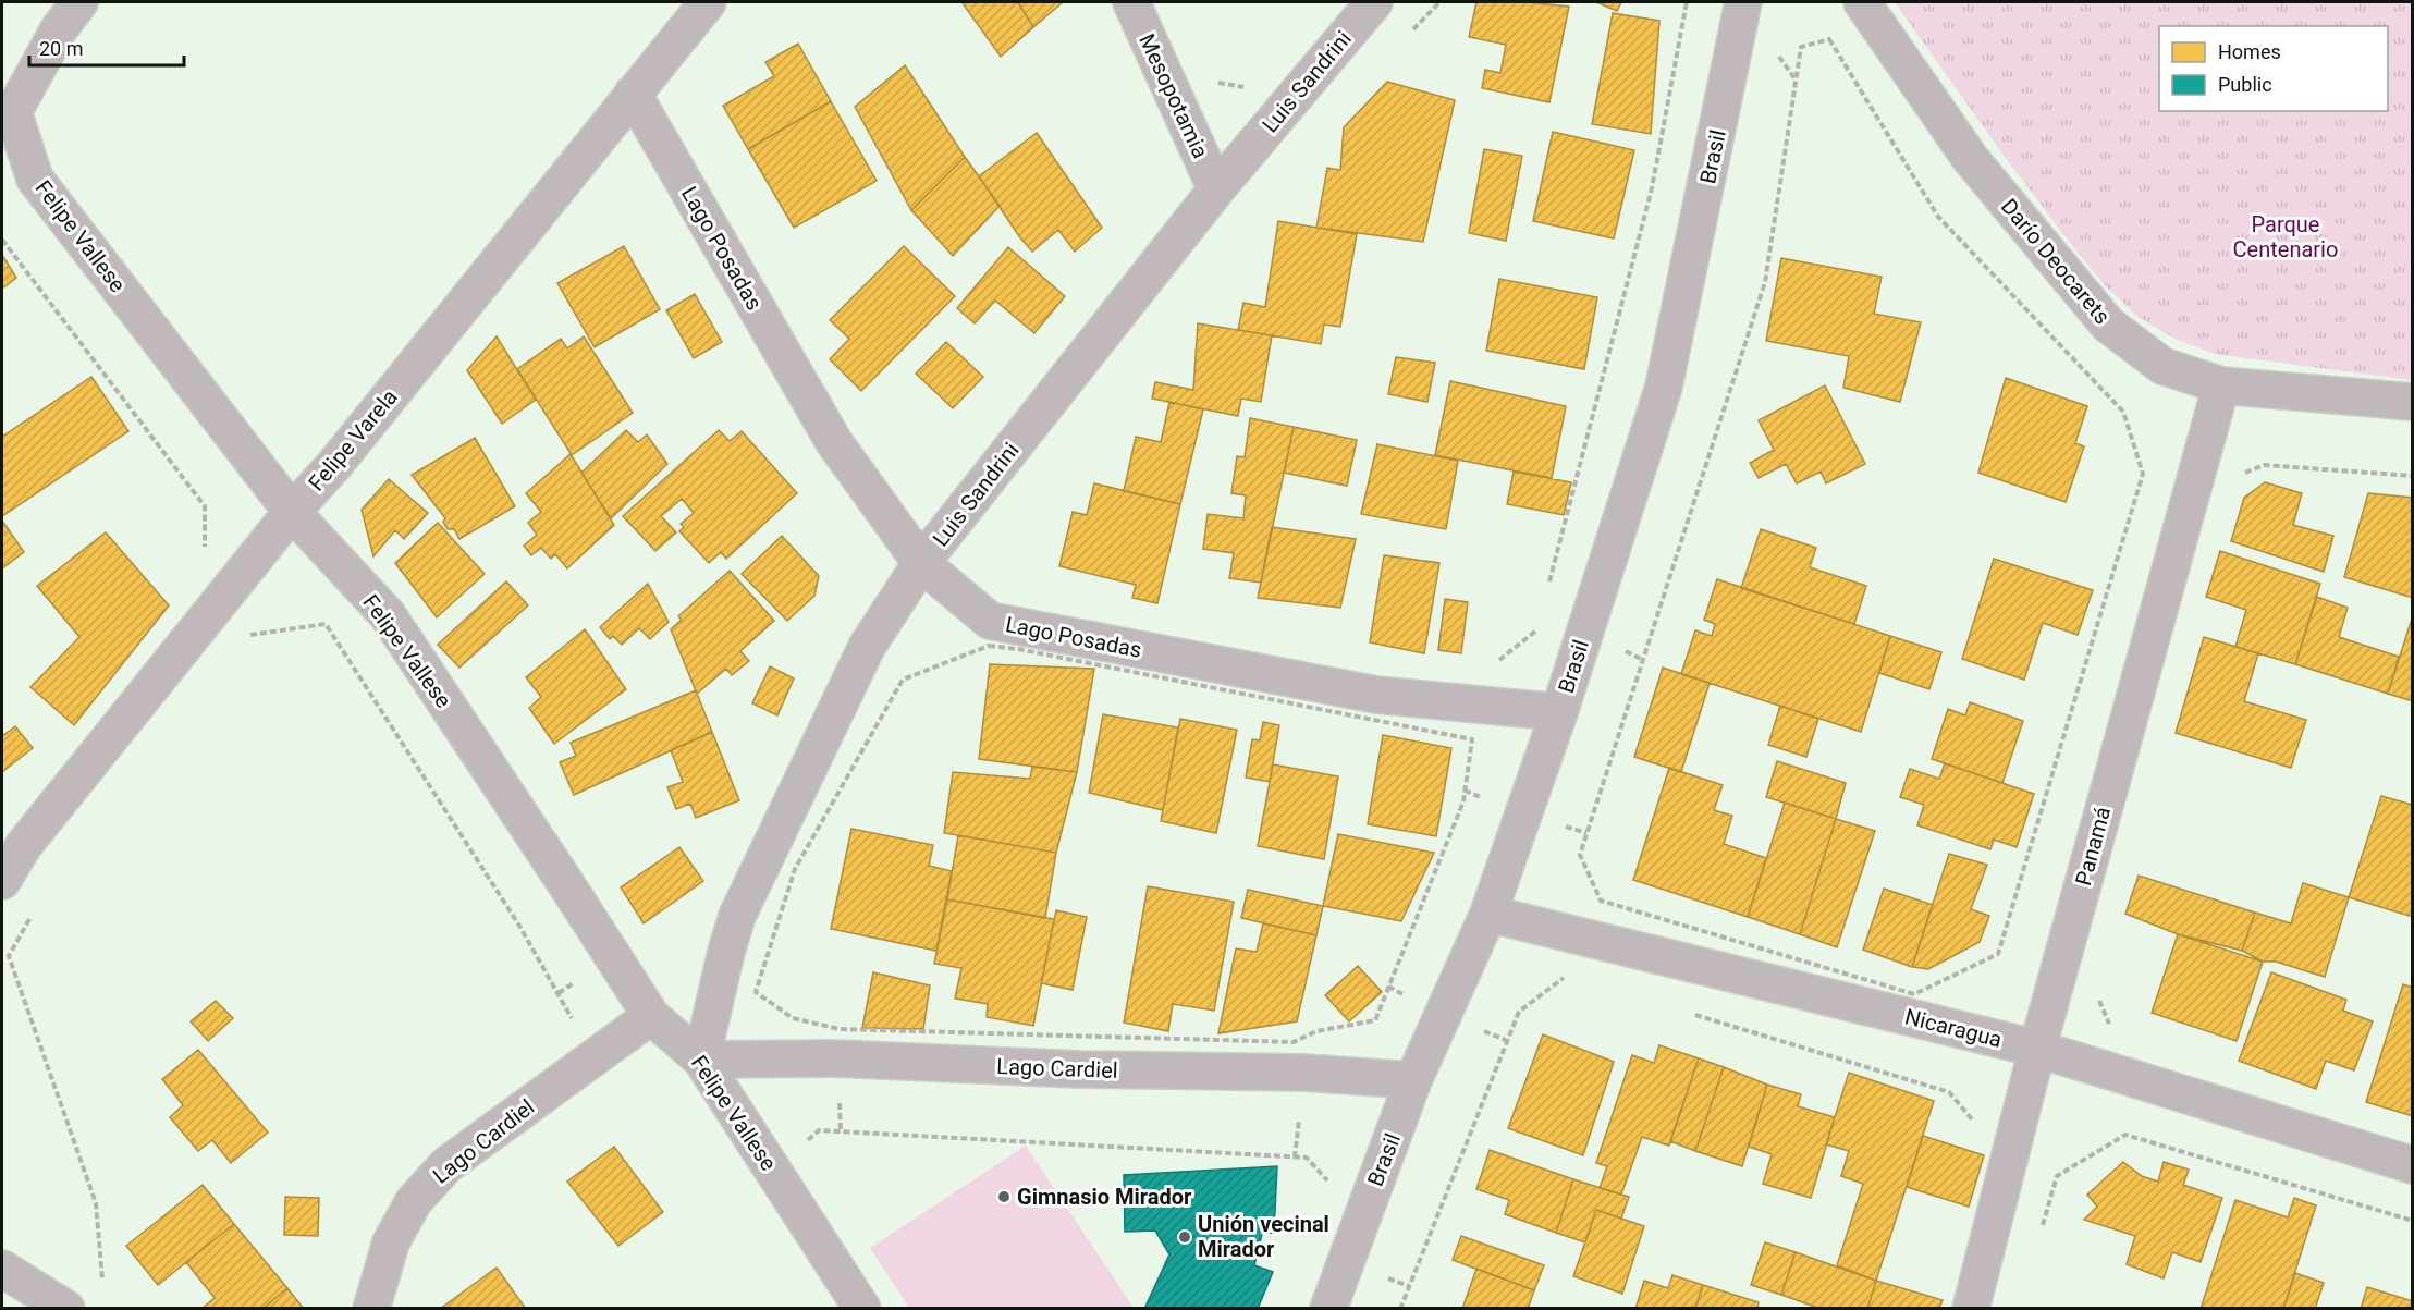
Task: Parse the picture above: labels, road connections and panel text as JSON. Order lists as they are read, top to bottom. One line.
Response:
{"streets":{"street":["Luis Sandrini","Mesopotamia","Brasil","Felipe Vallese","Lago Posadas","Darío Deocarets","Felipe Varela","Panamá","Nicaragua","Lago Cardiel"]},"crossings":[["Luis Sandrini","Mesopotamia"],["Luis Sandrini","Felipe Vallese"],["Luis Sandrini","Lago Posadas"],["Luis Sandrini","Lago Cardiel"],["Brasil","Lago Posadas"],["Brasil","Nicaragua"],["Brasil","Lago Cardiel"],["Felipe Vallese","Felipe Varela"],["Felipe Vallese","Lago Cardiel"],["Lago Posadas","Felipe Varela"],["Darío Deocarets","Panamá"],["Panamá","Nicaragua"]],"parks":["Parque Centenario"],"places":["Gimnasio Mirador","Unión vecinal Mirador"],"legend":["Homes","Public"],"scale_bar":"20 m"}
